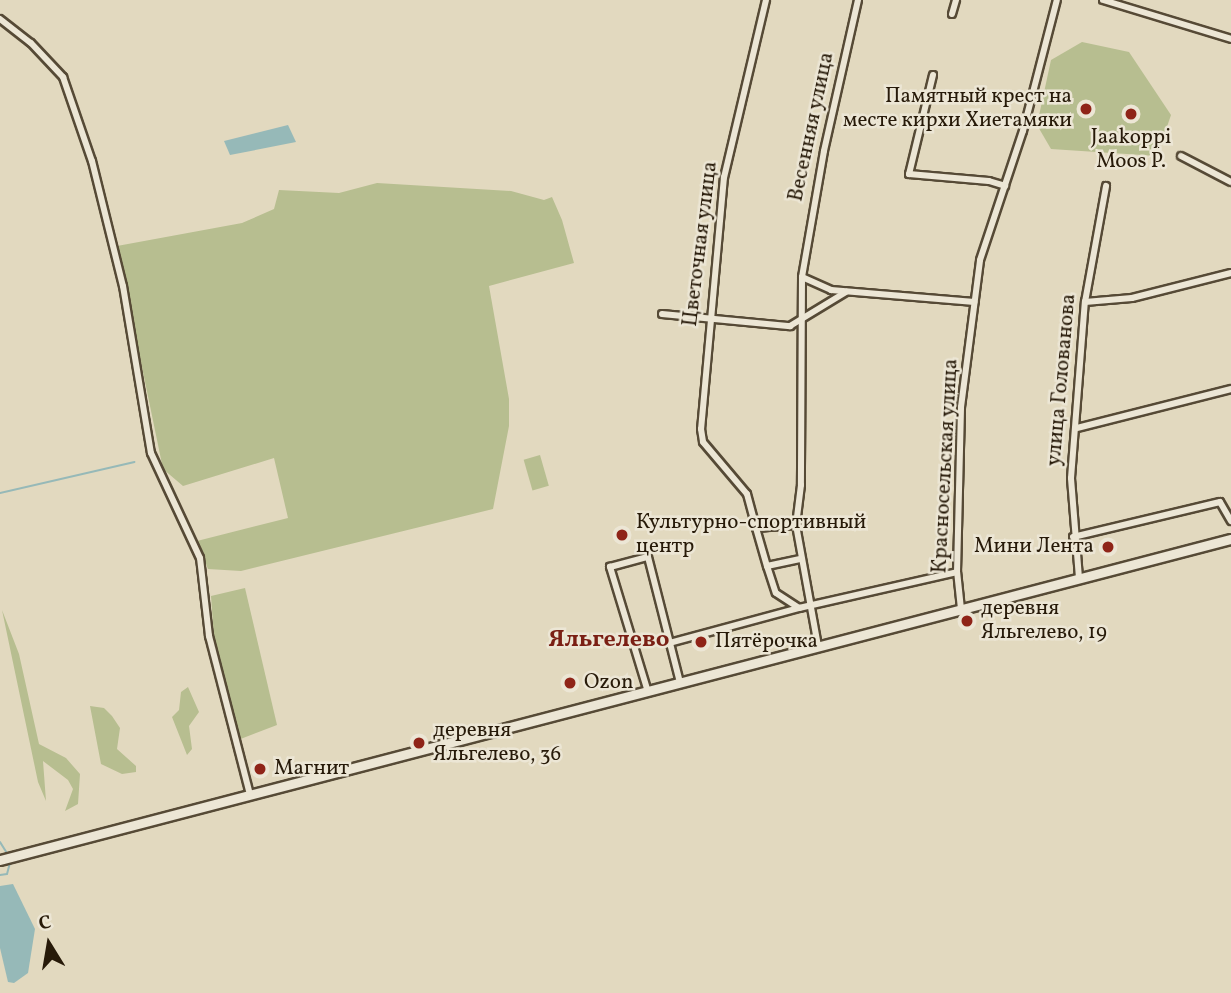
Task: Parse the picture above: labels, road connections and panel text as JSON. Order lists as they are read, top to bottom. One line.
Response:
{"streets":{"street":["Весенняя улица","Цветочная улица","улица Голованова","Красносельская улица"]},"districts":["Яльгелево"],"places":["Памятный крест на месте кирхи Хиетамяки","Jaakoppi Moos P.","Культурно-спортивный центр","Мини Лента","деревня Яльгелево, 19","Пятёрочка","Ozon","деревня Яльгелево, 36","Магнит"],"north":"top"}
